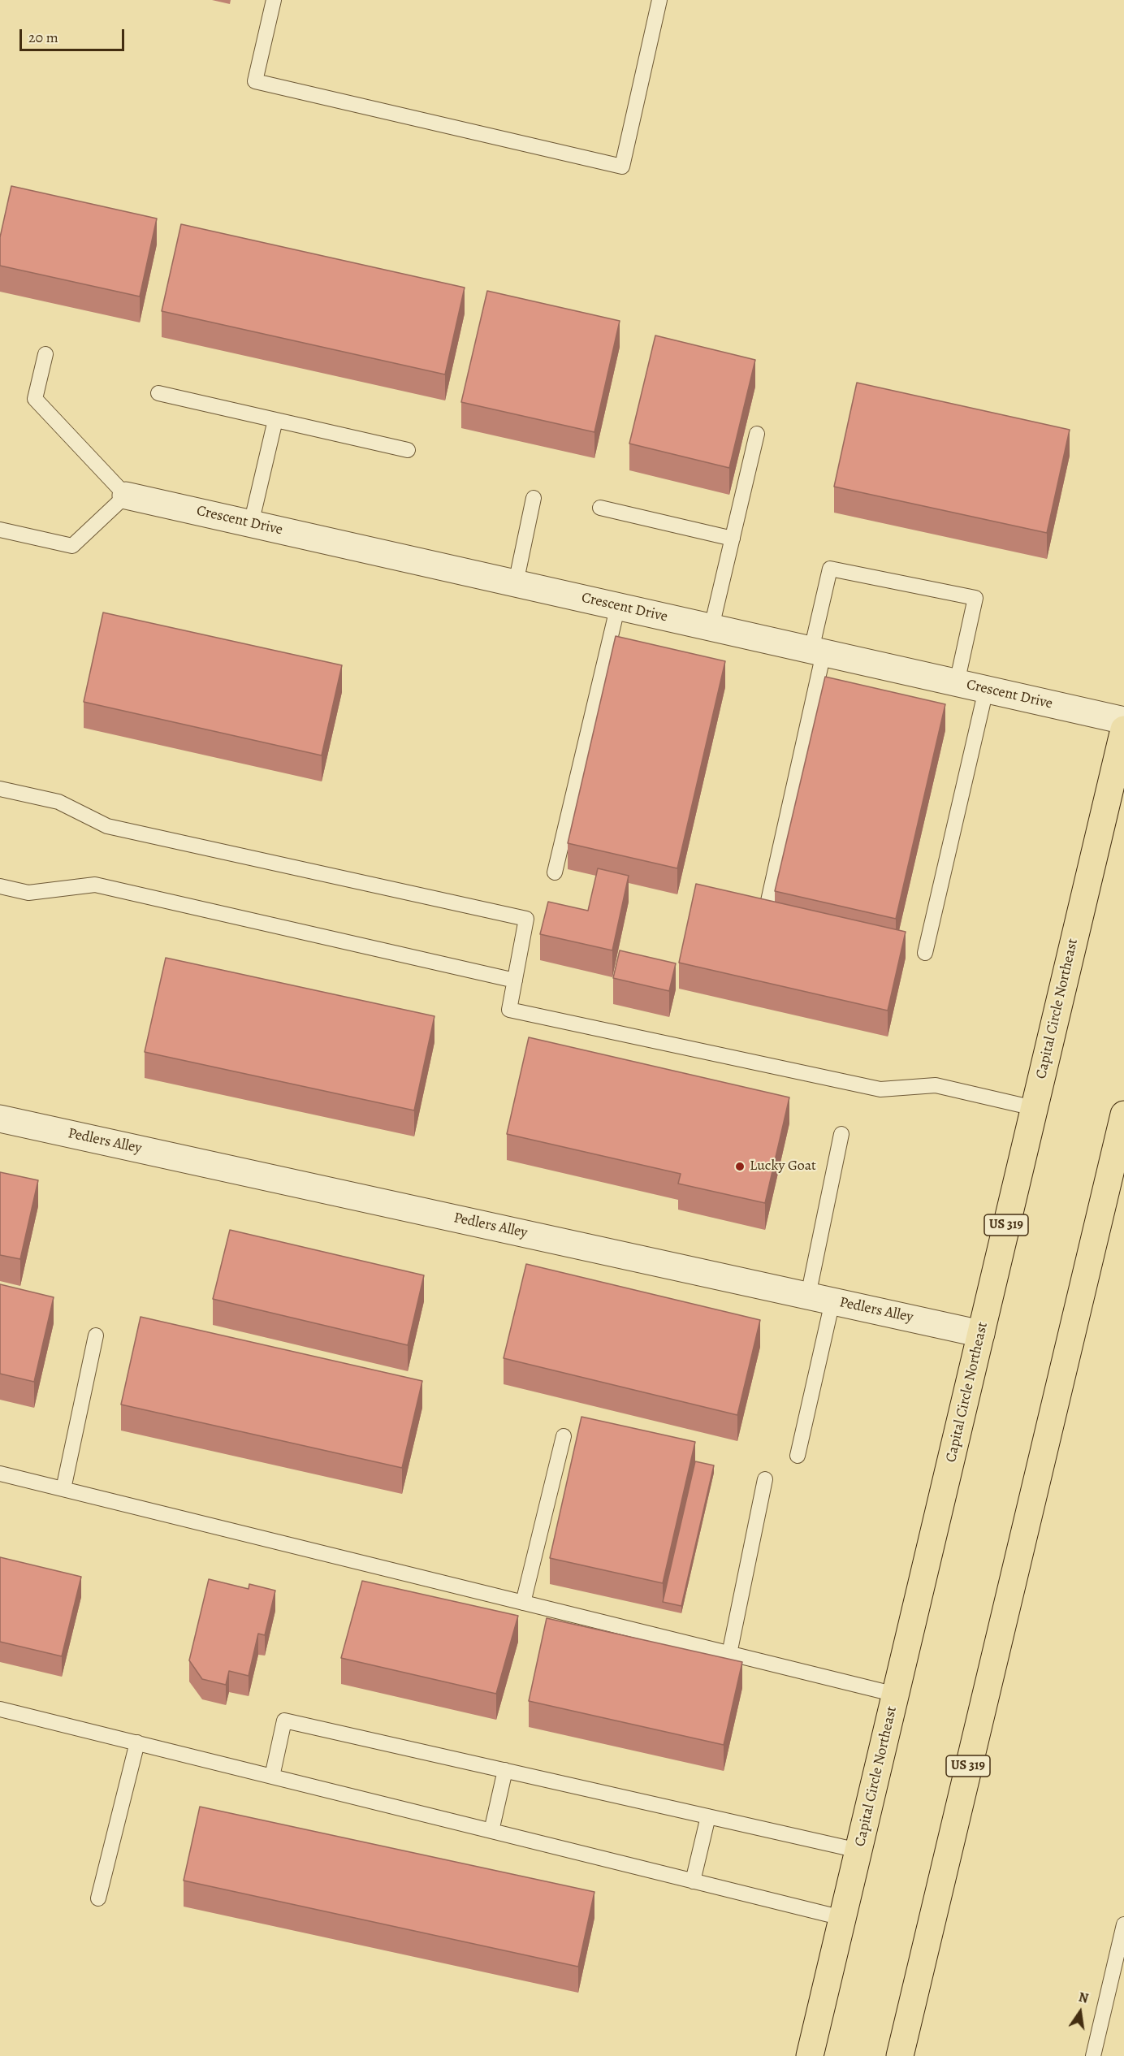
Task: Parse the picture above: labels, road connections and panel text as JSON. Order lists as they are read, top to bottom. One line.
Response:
{"streets":{"main road":["Capital Circle Northeast","US 319"],"street":["Crescent Drive","Pedlers Alley"]},"crossings":[["Capital Circle Northeast","Pedlers Alley"]],"places":["Lucky Goat"],"scale_bar":"20 m","north":"top"}
